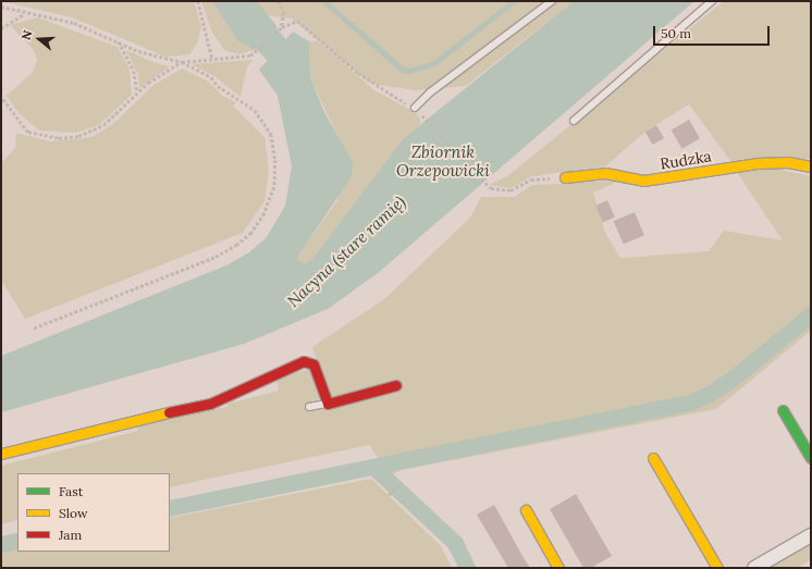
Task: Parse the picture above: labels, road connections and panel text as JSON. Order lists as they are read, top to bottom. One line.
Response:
{"streets":{"street":["Rudzka"]},"water":["Zbiornik Orzepowicki","Nacyna (stare ramię)"],"legend":["Fast","Slow","Jam"],"scale_bar":"50 m","north":"left"}
